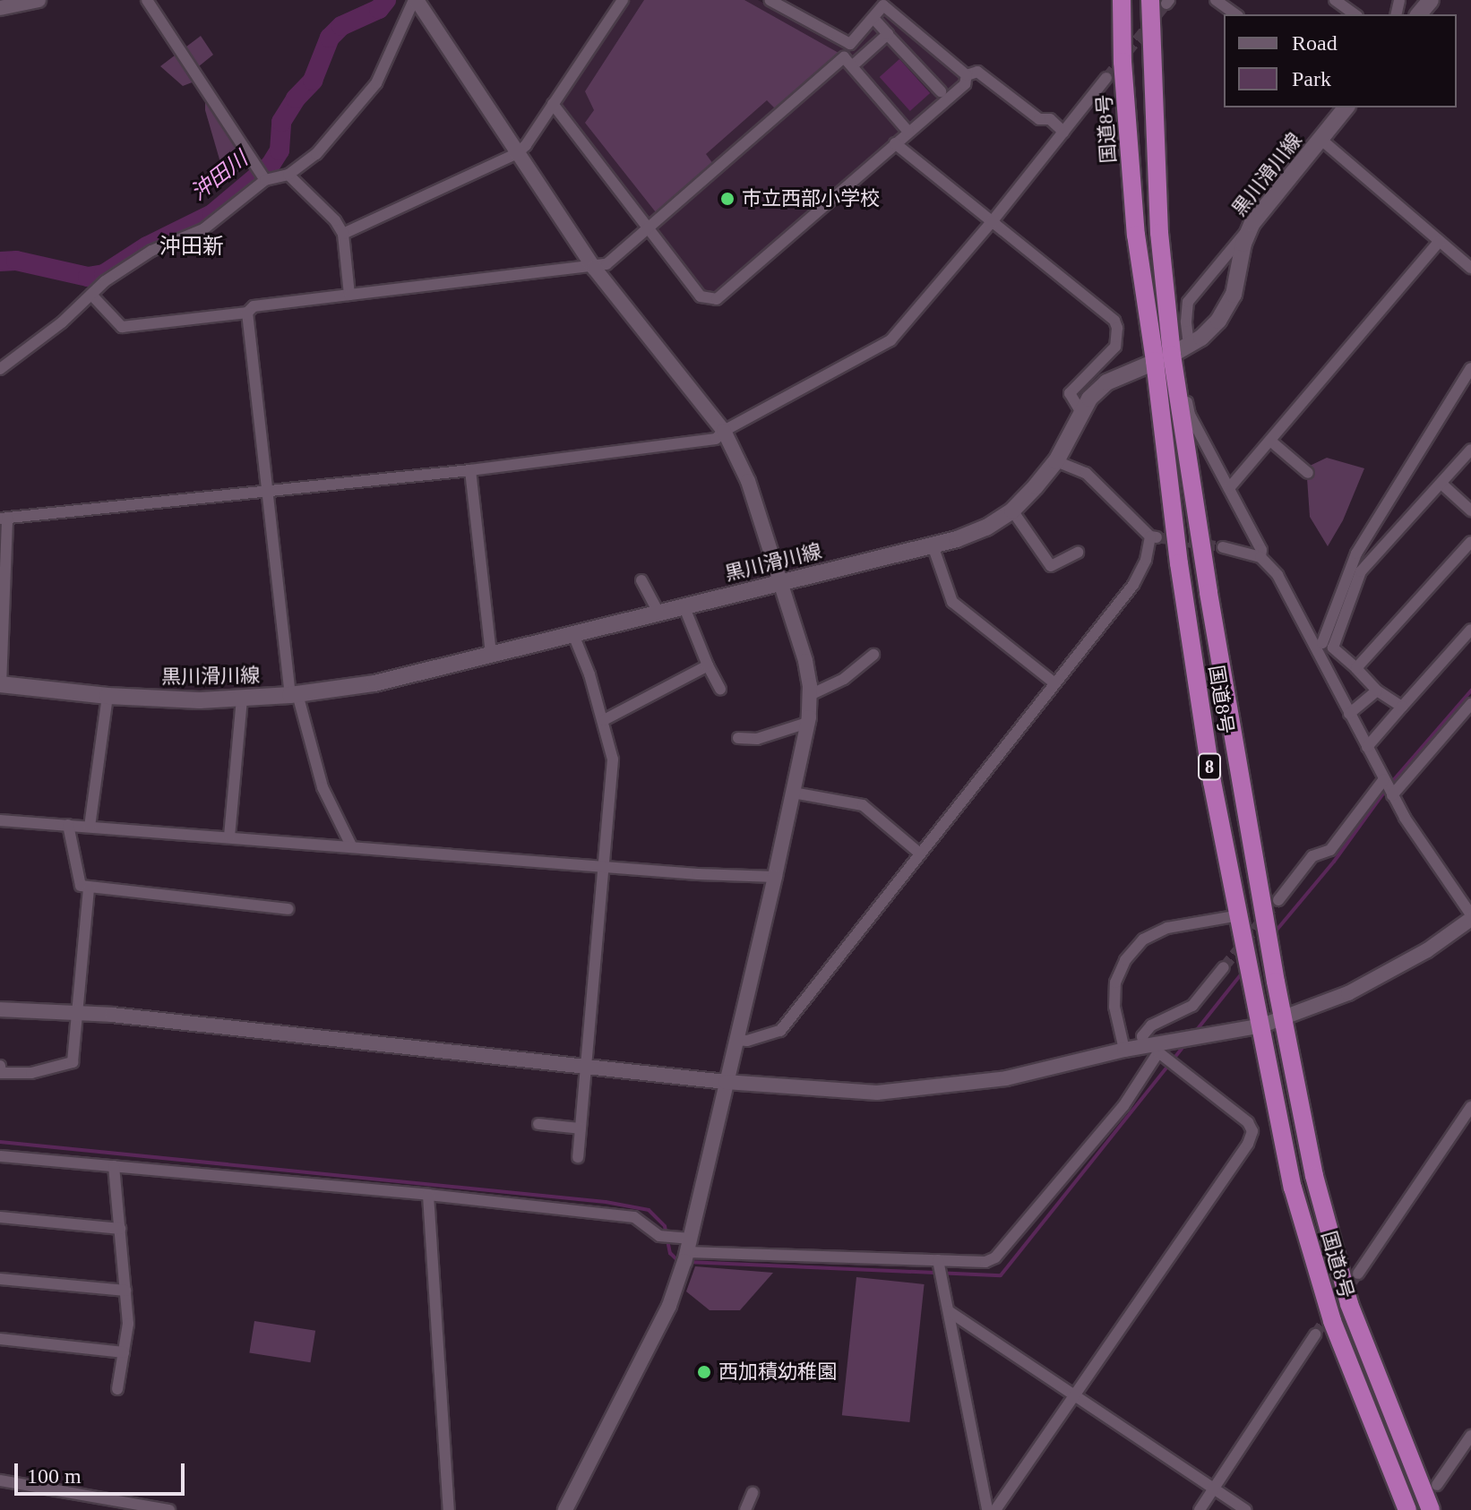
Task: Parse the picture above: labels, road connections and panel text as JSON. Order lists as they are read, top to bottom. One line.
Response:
{"streets":{"highway":["国道8号","8"],"main road":["黒川滑川線"]},"crossings":[["国道8号","黒川滑川線"]],"districts":["沖田新"],"water":["沖田川"],"places":["市立西部小学校","西加積幼稚園"],"legend":["Road","Park"],"scale_bar":"100 m"}
